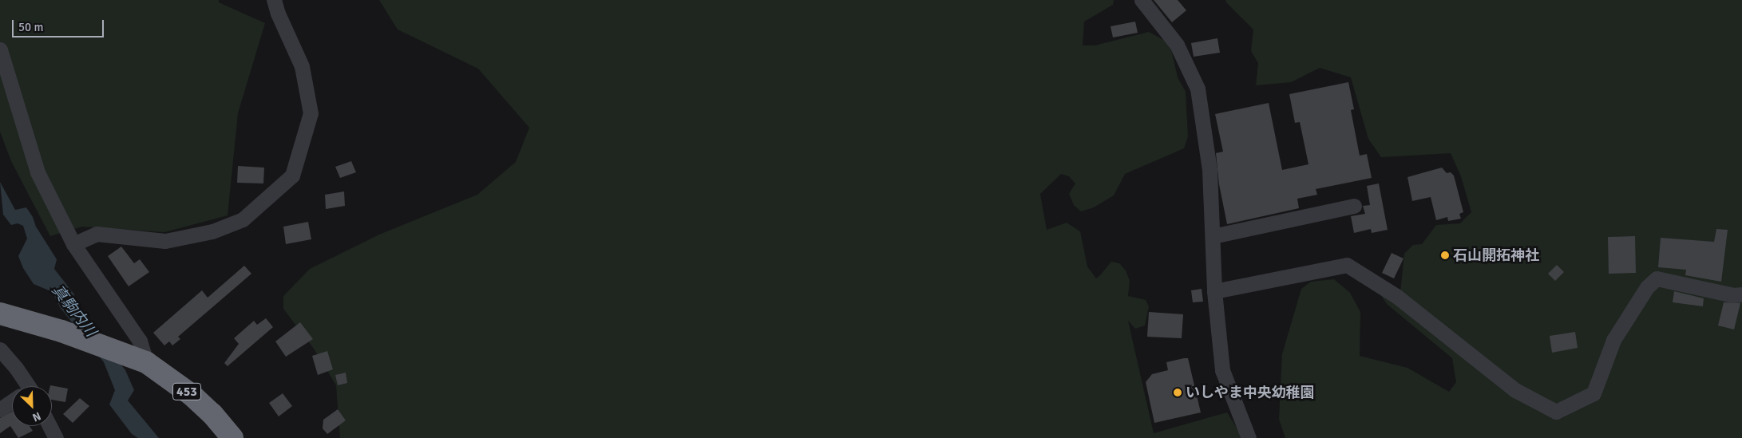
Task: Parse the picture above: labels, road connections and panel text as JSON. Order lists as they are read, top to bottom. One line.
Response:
{"streets":{"highway":["453"]},"water":["真駒内川"],"places":["石山開拓神社","いしやま中央幼稚園"],"scale_bar":"50 m","north":"bottom right"}
